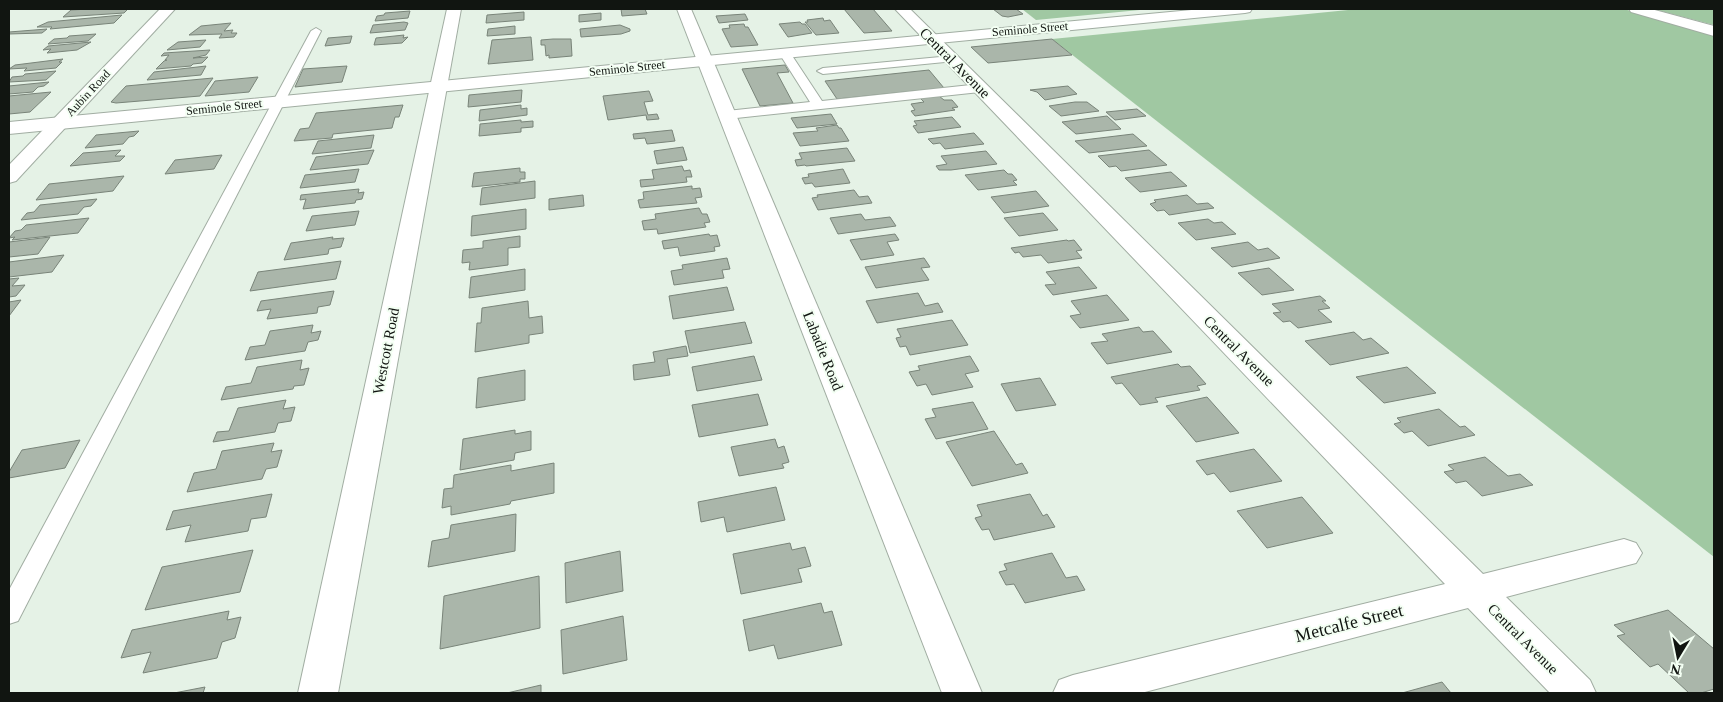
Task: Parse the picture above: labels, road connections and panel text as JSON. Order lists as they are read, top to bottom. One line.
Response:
{"streets":{"street":["Seminole Street","Central Avenue","Aubin Road","Westcott Road","Labadie Road","Metcalfe Street"]},"crossings":[["Seminole Street","Central Avenue"],["Seminole Street","Aubin Road"],["Seminole Street","Westcott Road"],["Seminole Street","Labadie Road"],["Central Avenue","Metcalfe Street"]],"north":"bottom"}
